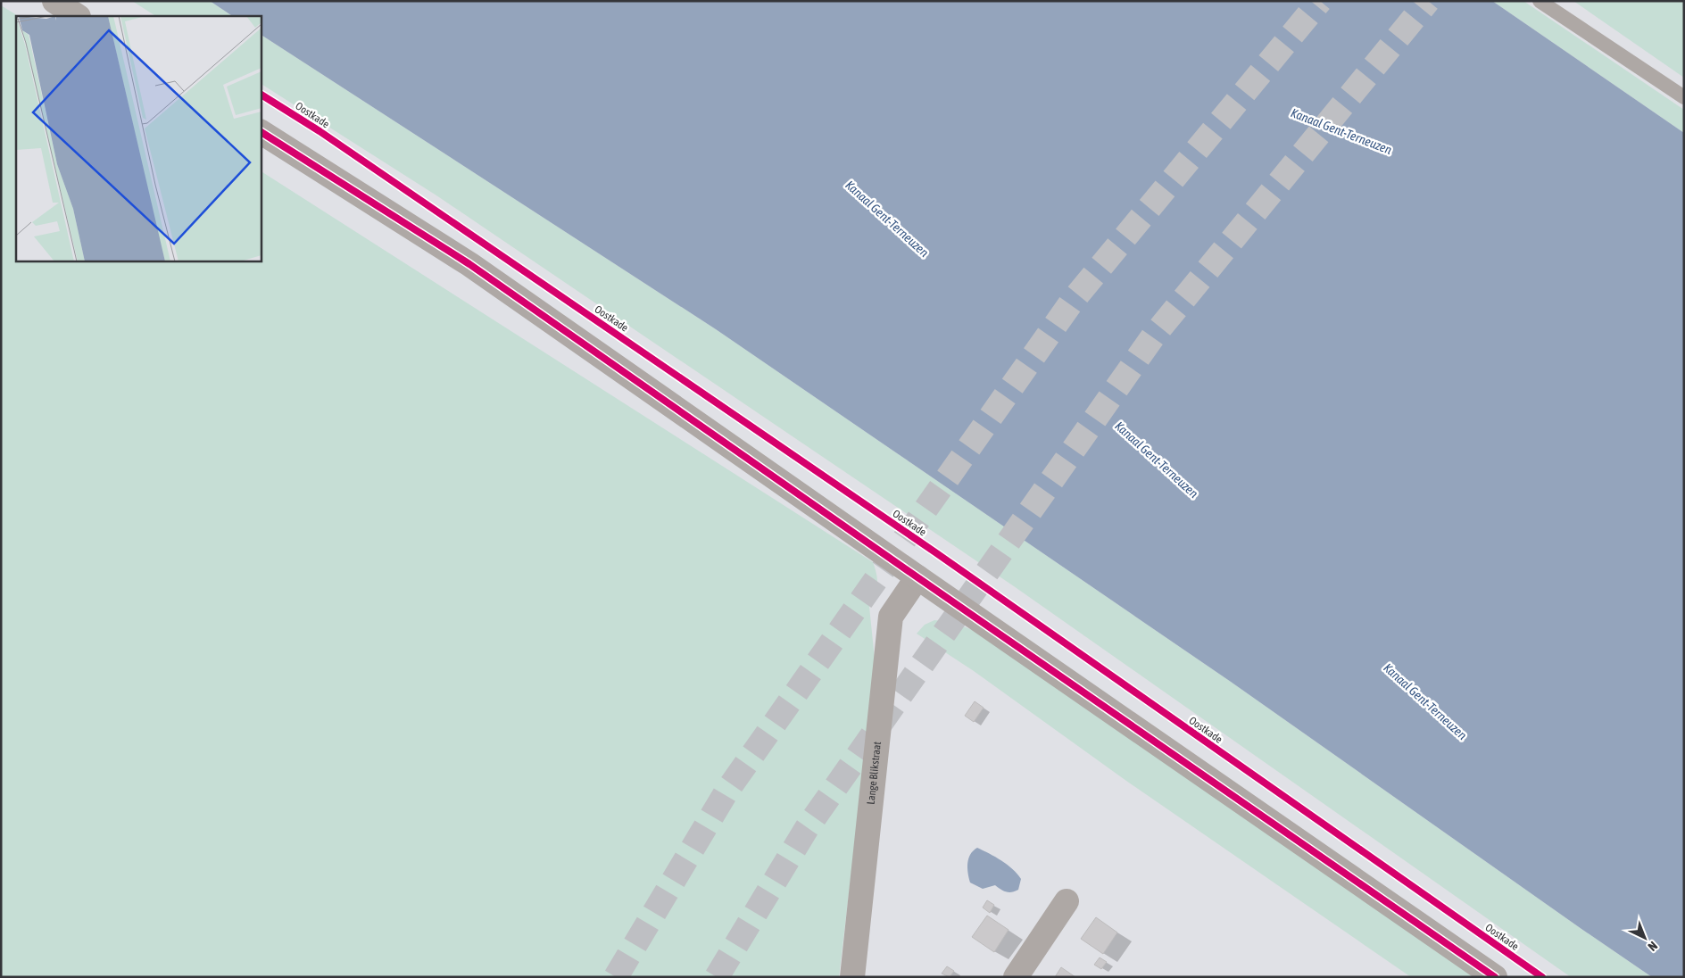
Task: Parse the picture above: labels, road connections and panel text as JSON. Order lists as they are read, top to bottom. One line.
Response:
{"streets":{"street":["Lange Blikstraat"],"cycle path":["Oostkade"]},"water":["Kanaal Gent-Terneuzen"],"north":"bottom right"}
